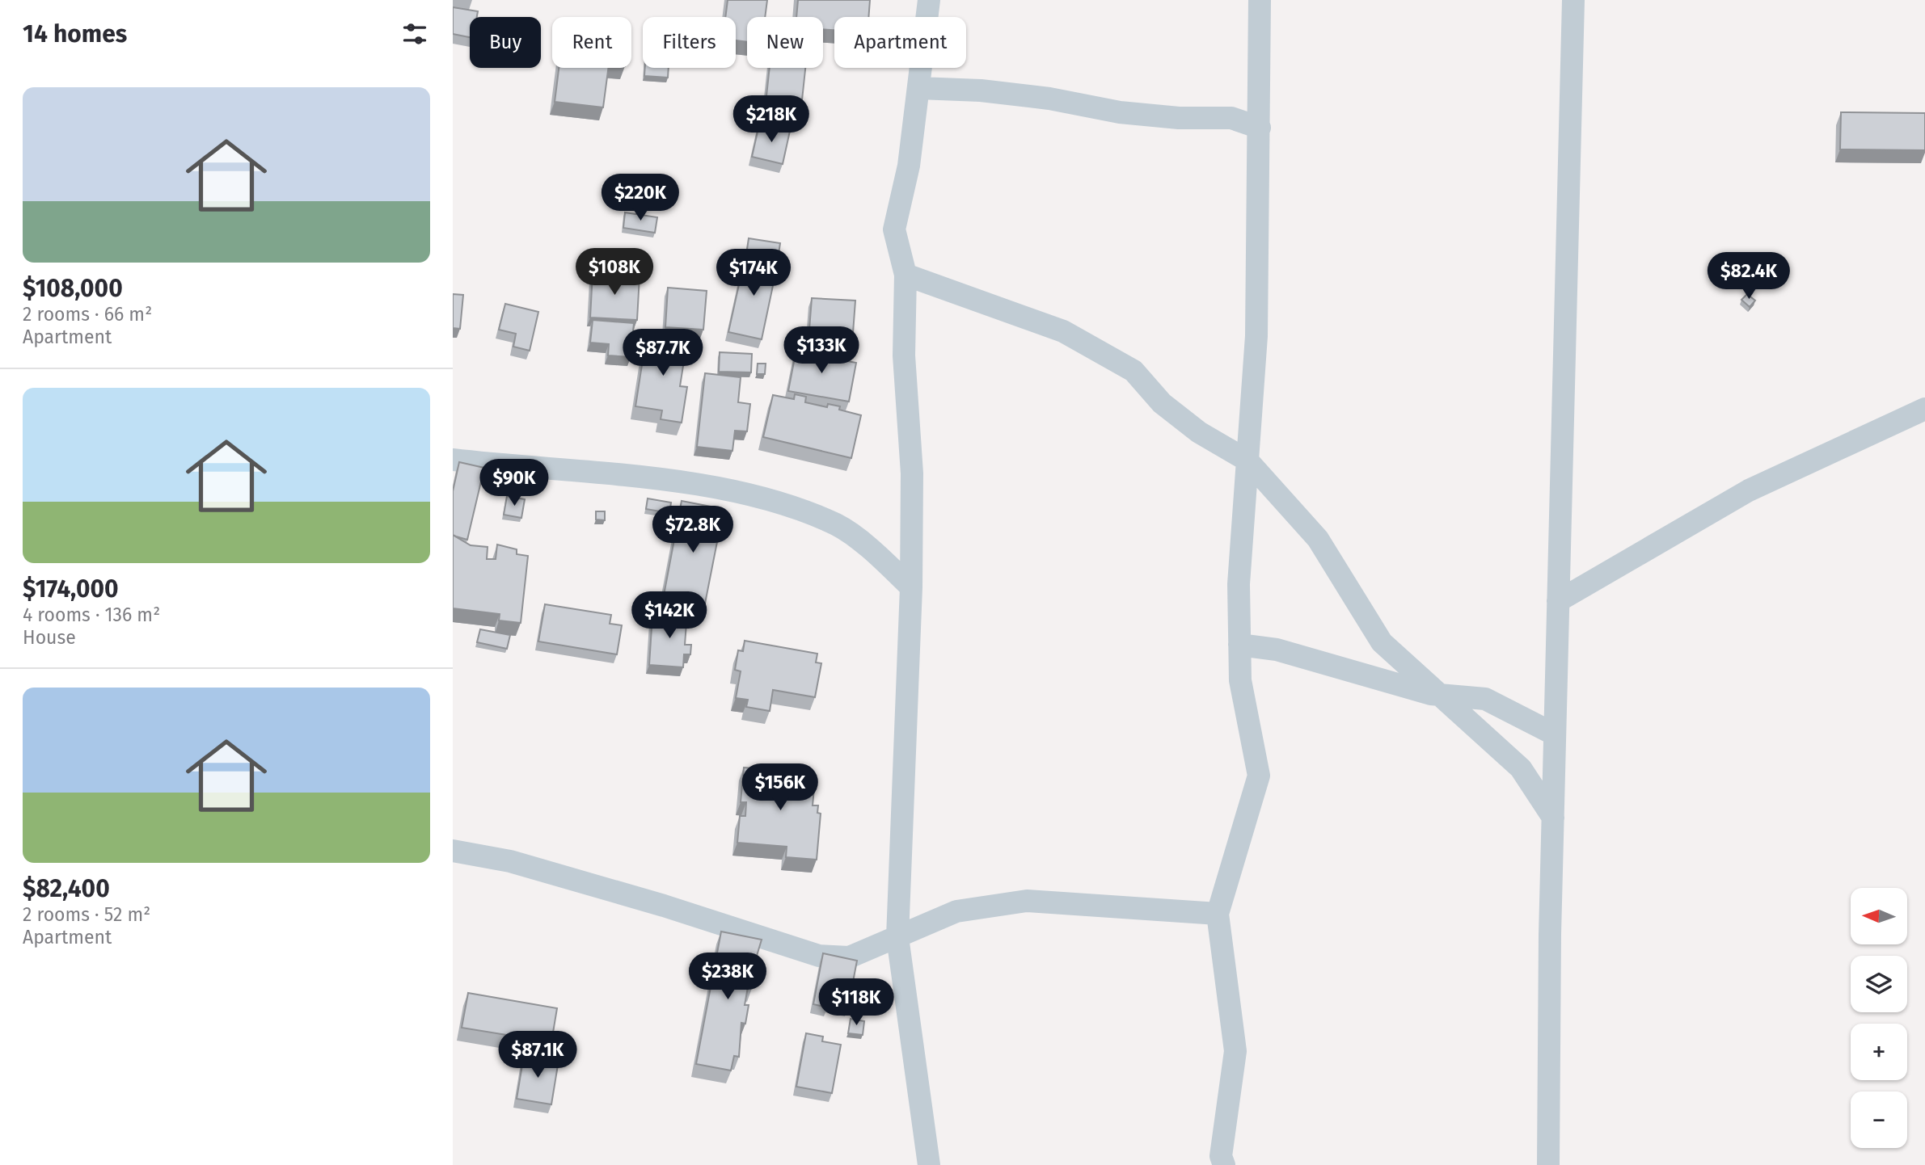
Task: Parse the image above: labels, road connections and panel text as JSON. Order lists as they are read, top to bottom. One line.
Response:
{"north":"left","page":{"heading":"14 homes","chip":["Buy","Rent","Filters","New","Apartment"],"list":[{"name":"$108,000","note":"2 rooms · 66 m² · Apartment"},{"name":"$174,000","note":"4 rooms · 136 m² · House"},{"name":"$82,400","note":"2 rooms · 52 m² · Apartment"}],"price":["$218K","$220K","$108K","$174K","$82.4K","$133K","$87.7K","$90K","$72.8K","$142K","$156K","$238K","$118K","$87.1K"],"map_buttons":["+","−"]}}
